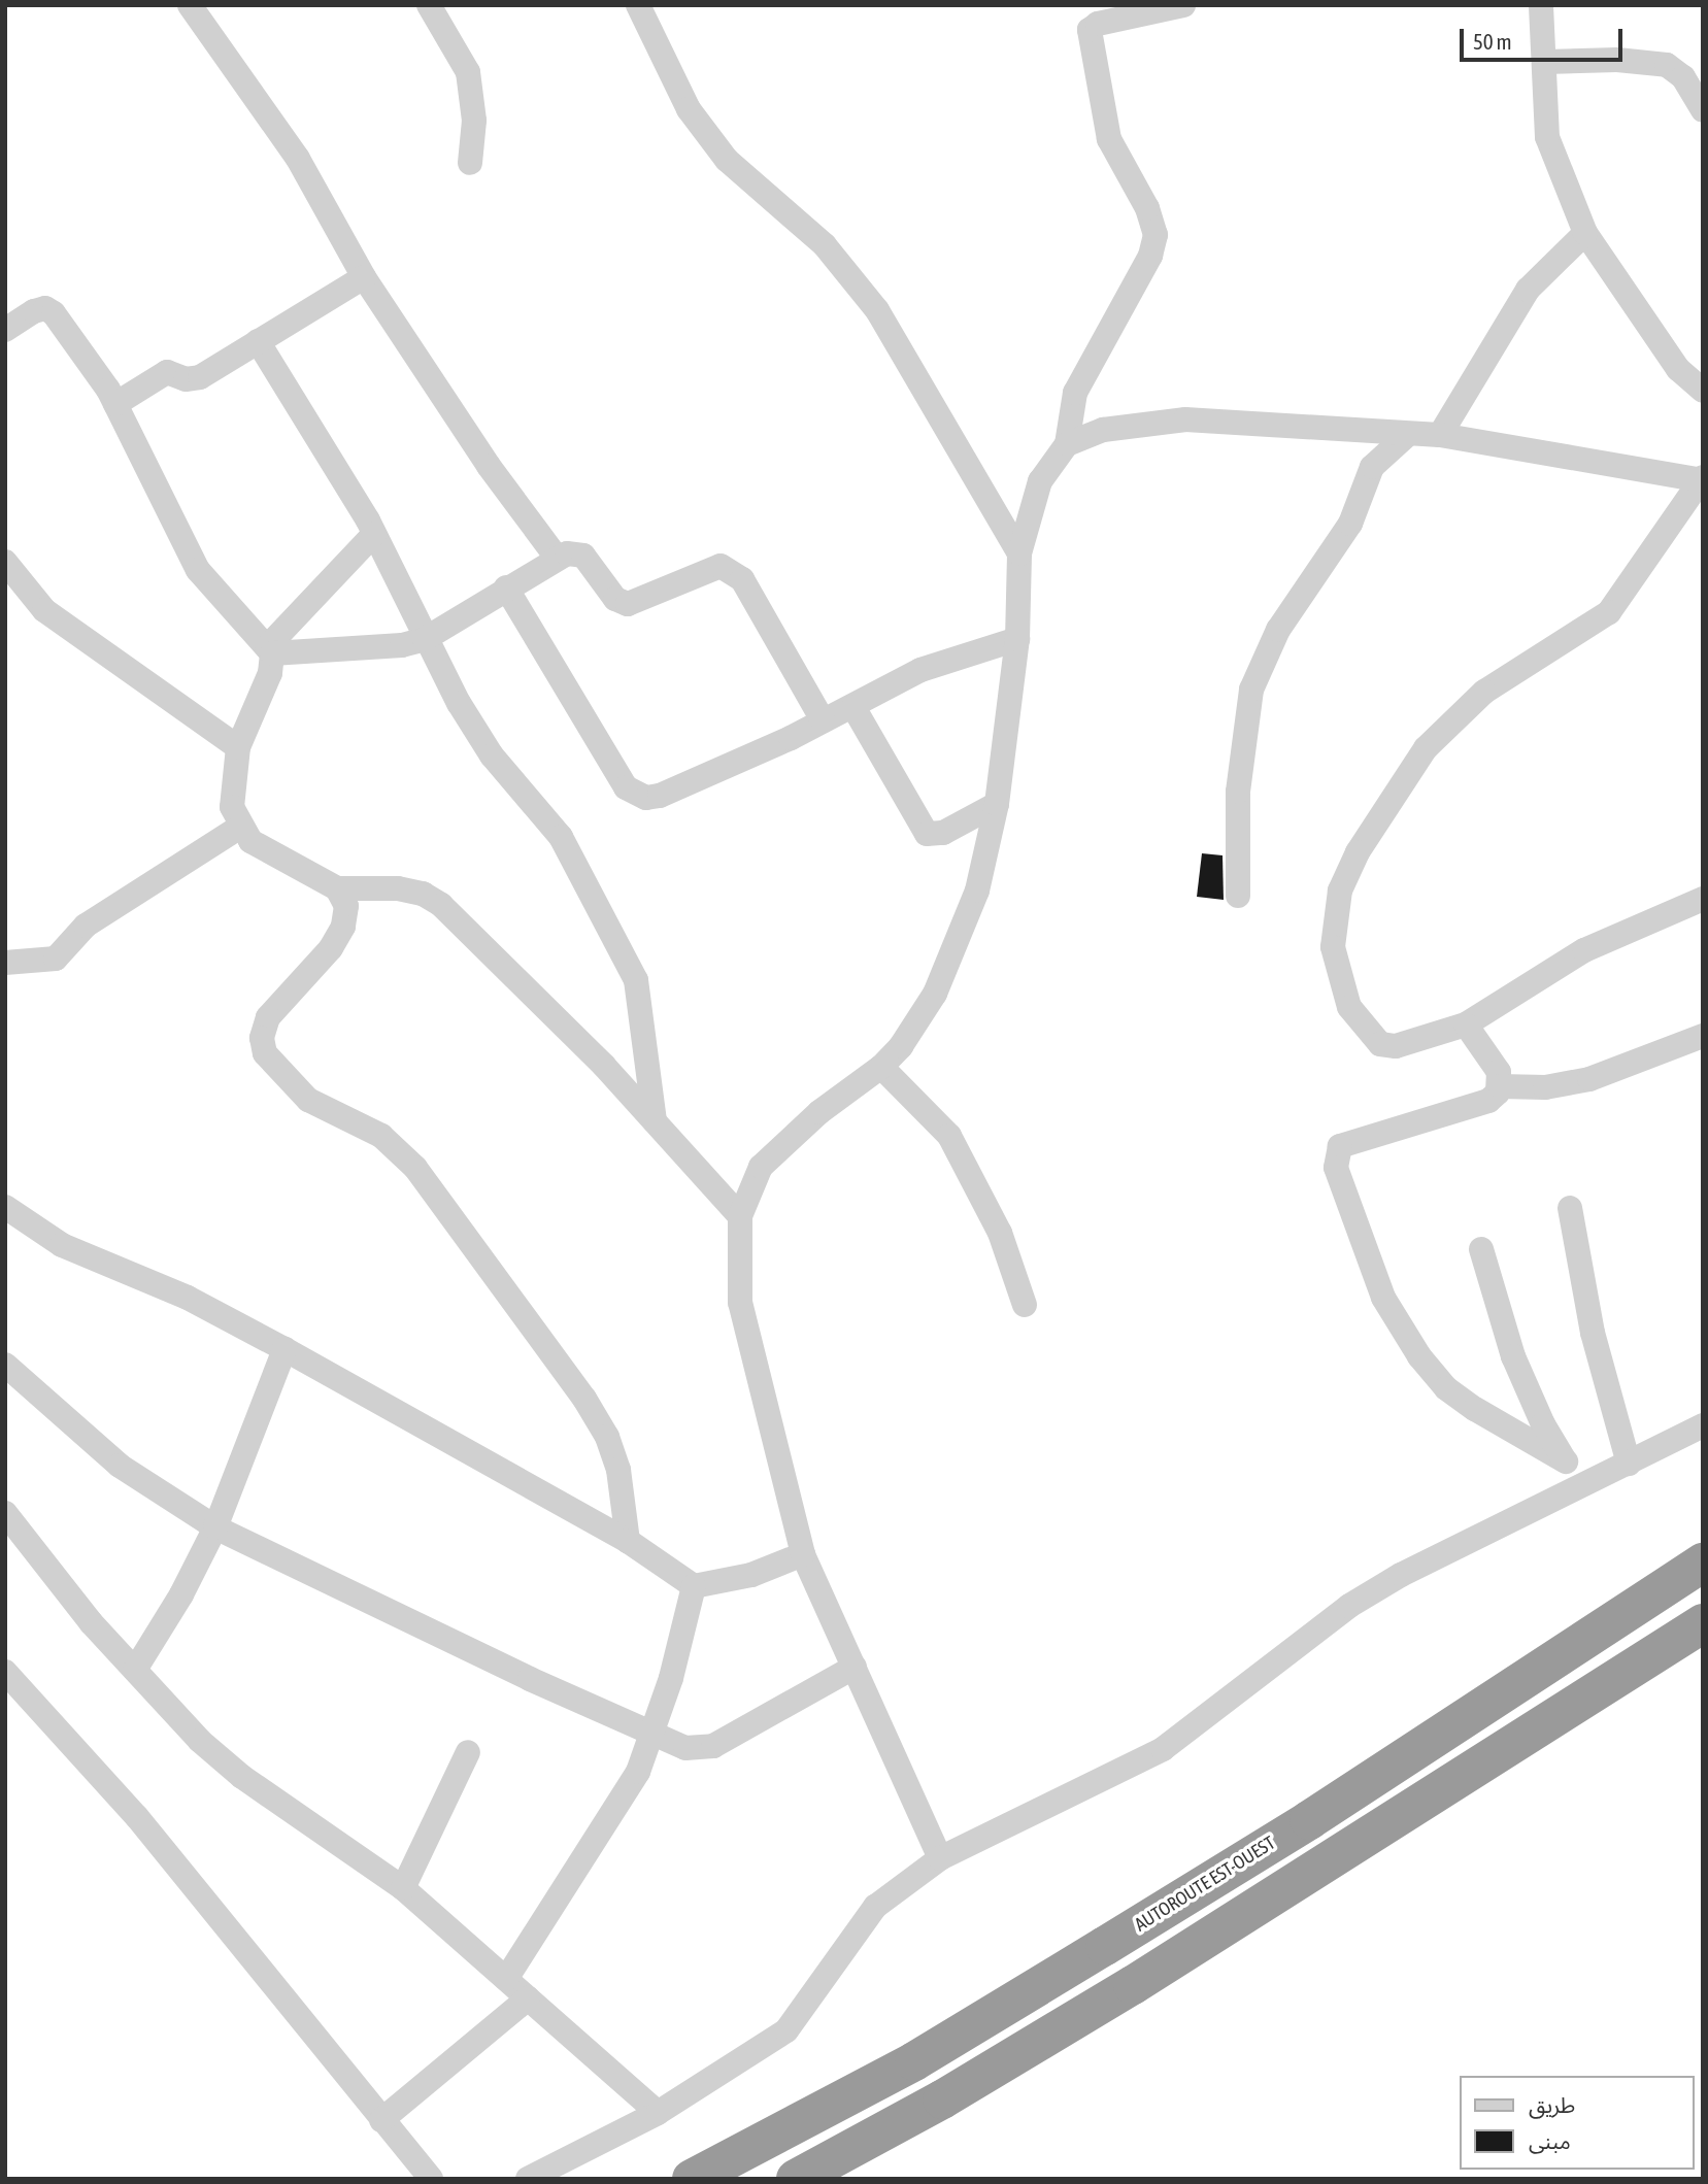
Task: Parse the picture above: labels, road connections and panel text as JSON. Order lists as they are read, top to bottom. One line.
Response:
{"streets":{"highway":["AUTOROUTE EST-OUEST"]},"legend":["طريق","مبنى"],"scale_bar":"50 m"}
